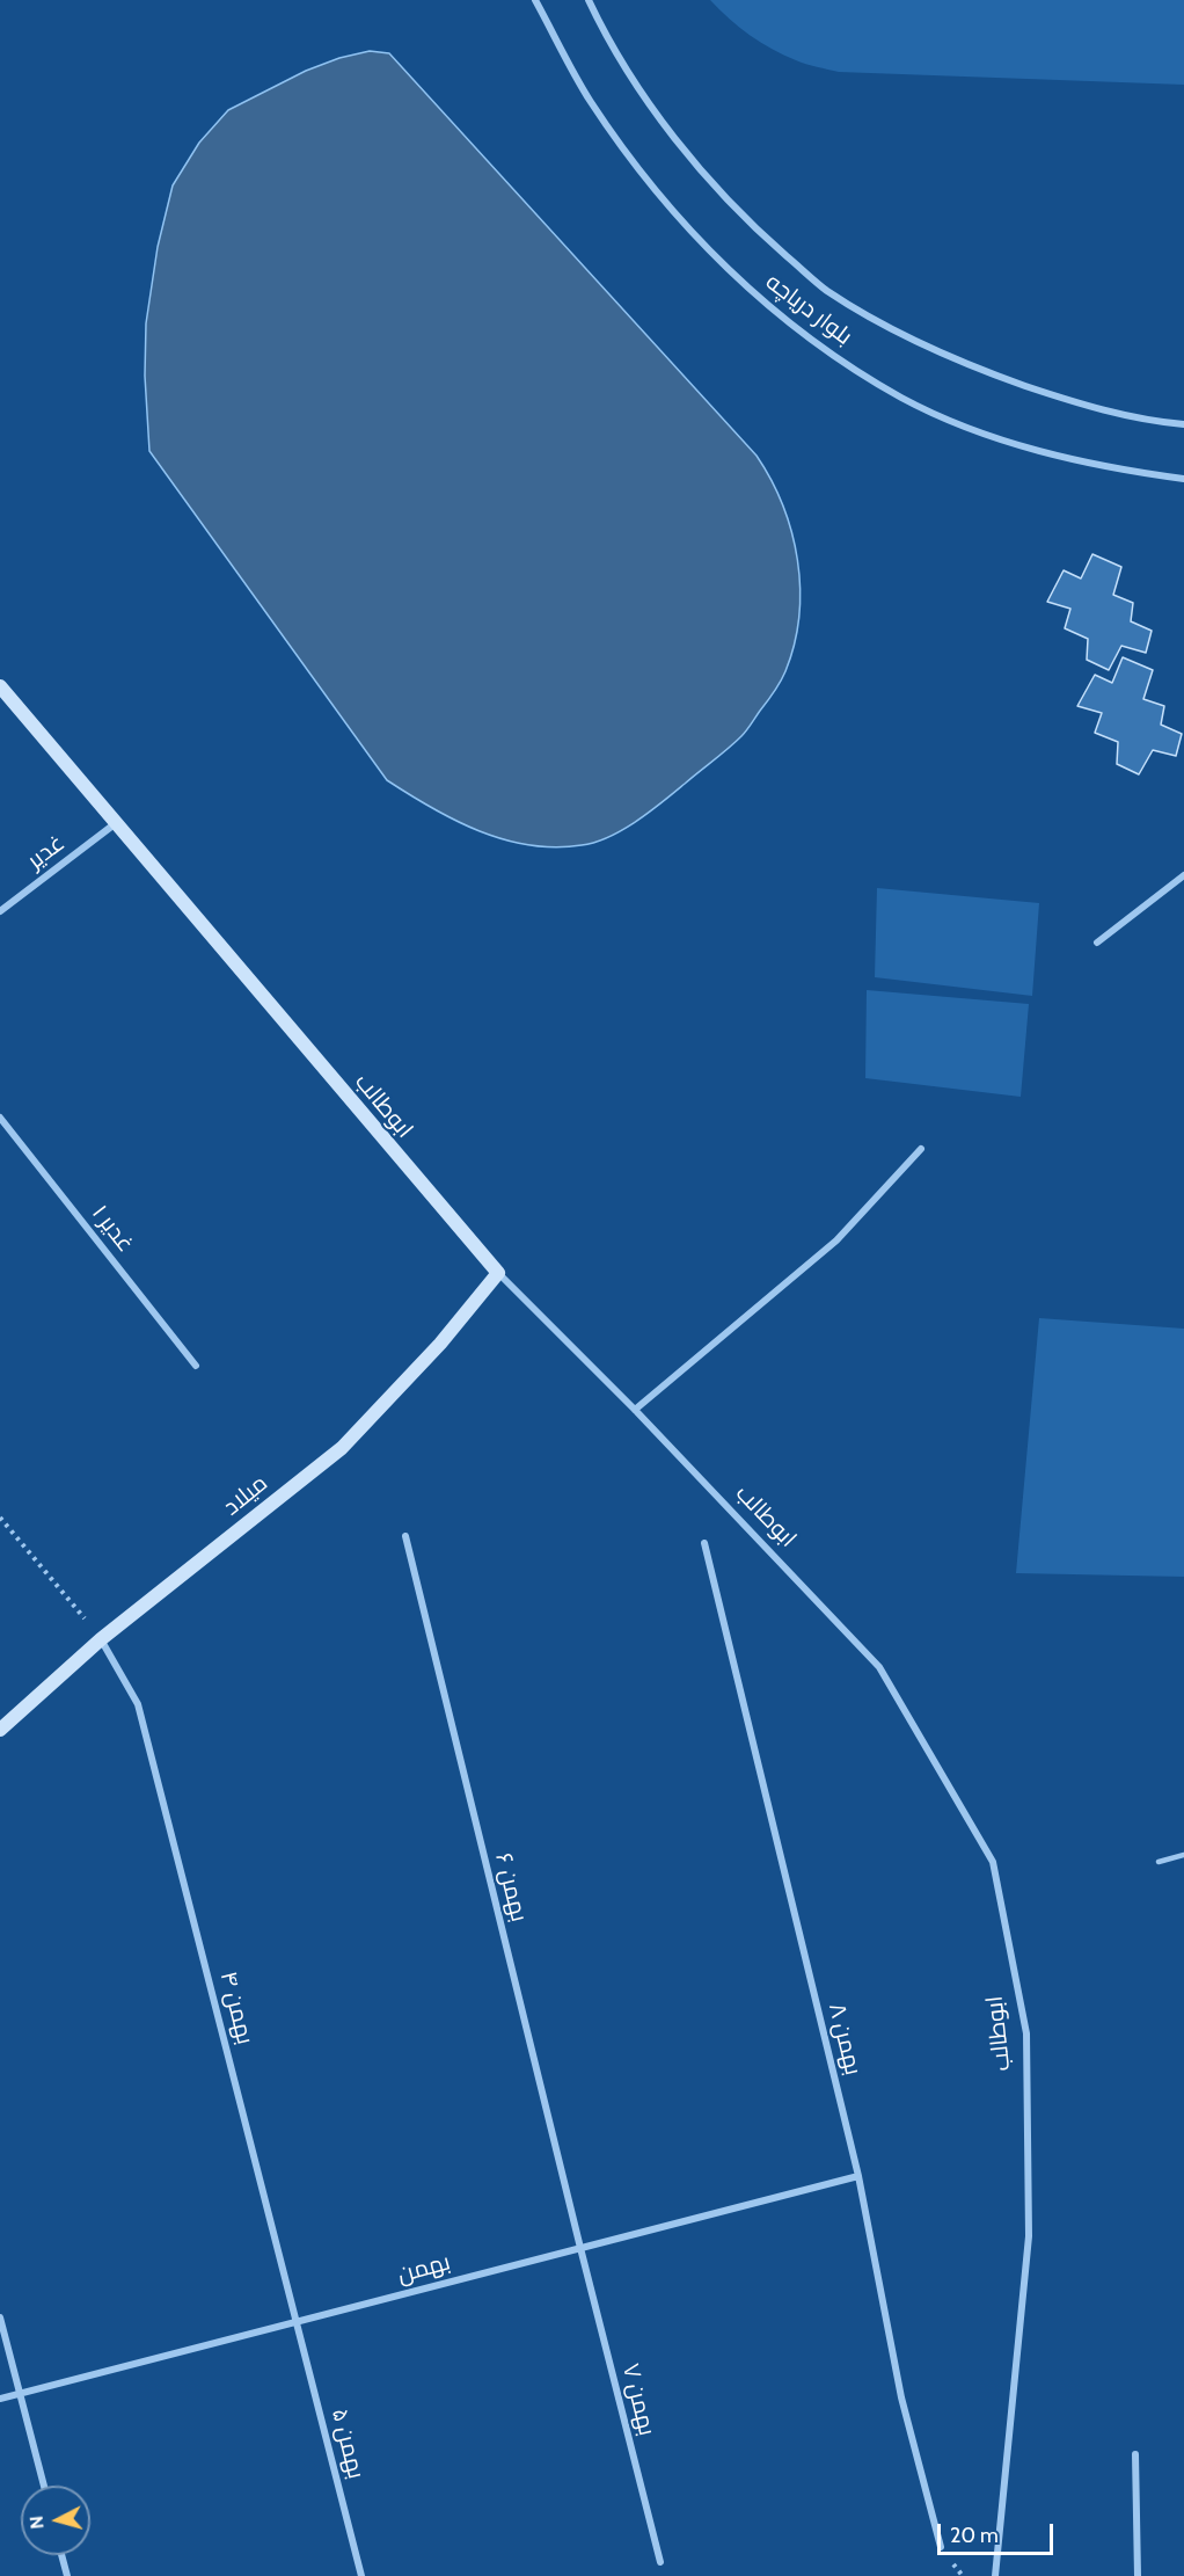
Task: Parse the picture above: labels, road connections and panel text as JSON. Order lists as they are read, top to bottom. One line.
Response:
{"streets":{"street":["بلوار دریاچه","غدیر","ابوطالب","غدیر ۱","میلاد","بهمن ۶","بهمن ۴","بهمن ۸","بهمن","بهمن ۷","بهمن ۵"]},"crossings":[["غدیر","ابوطالب"],["ابوطالب","میلاد"],["میلاد","بهمن ۴"],["بهمن ۶","بهمن"],["بهمن ۶","بهمن ۷"],["بهمن ۴","بهمن"],["بهمن ۴","بهمن ۵"],["بهمن ۸","بهمن"],["بهمن","بهمن ۷"],["بهمن","بهمن ۵"]],"scale_bar":"20 m","north":"left"}
